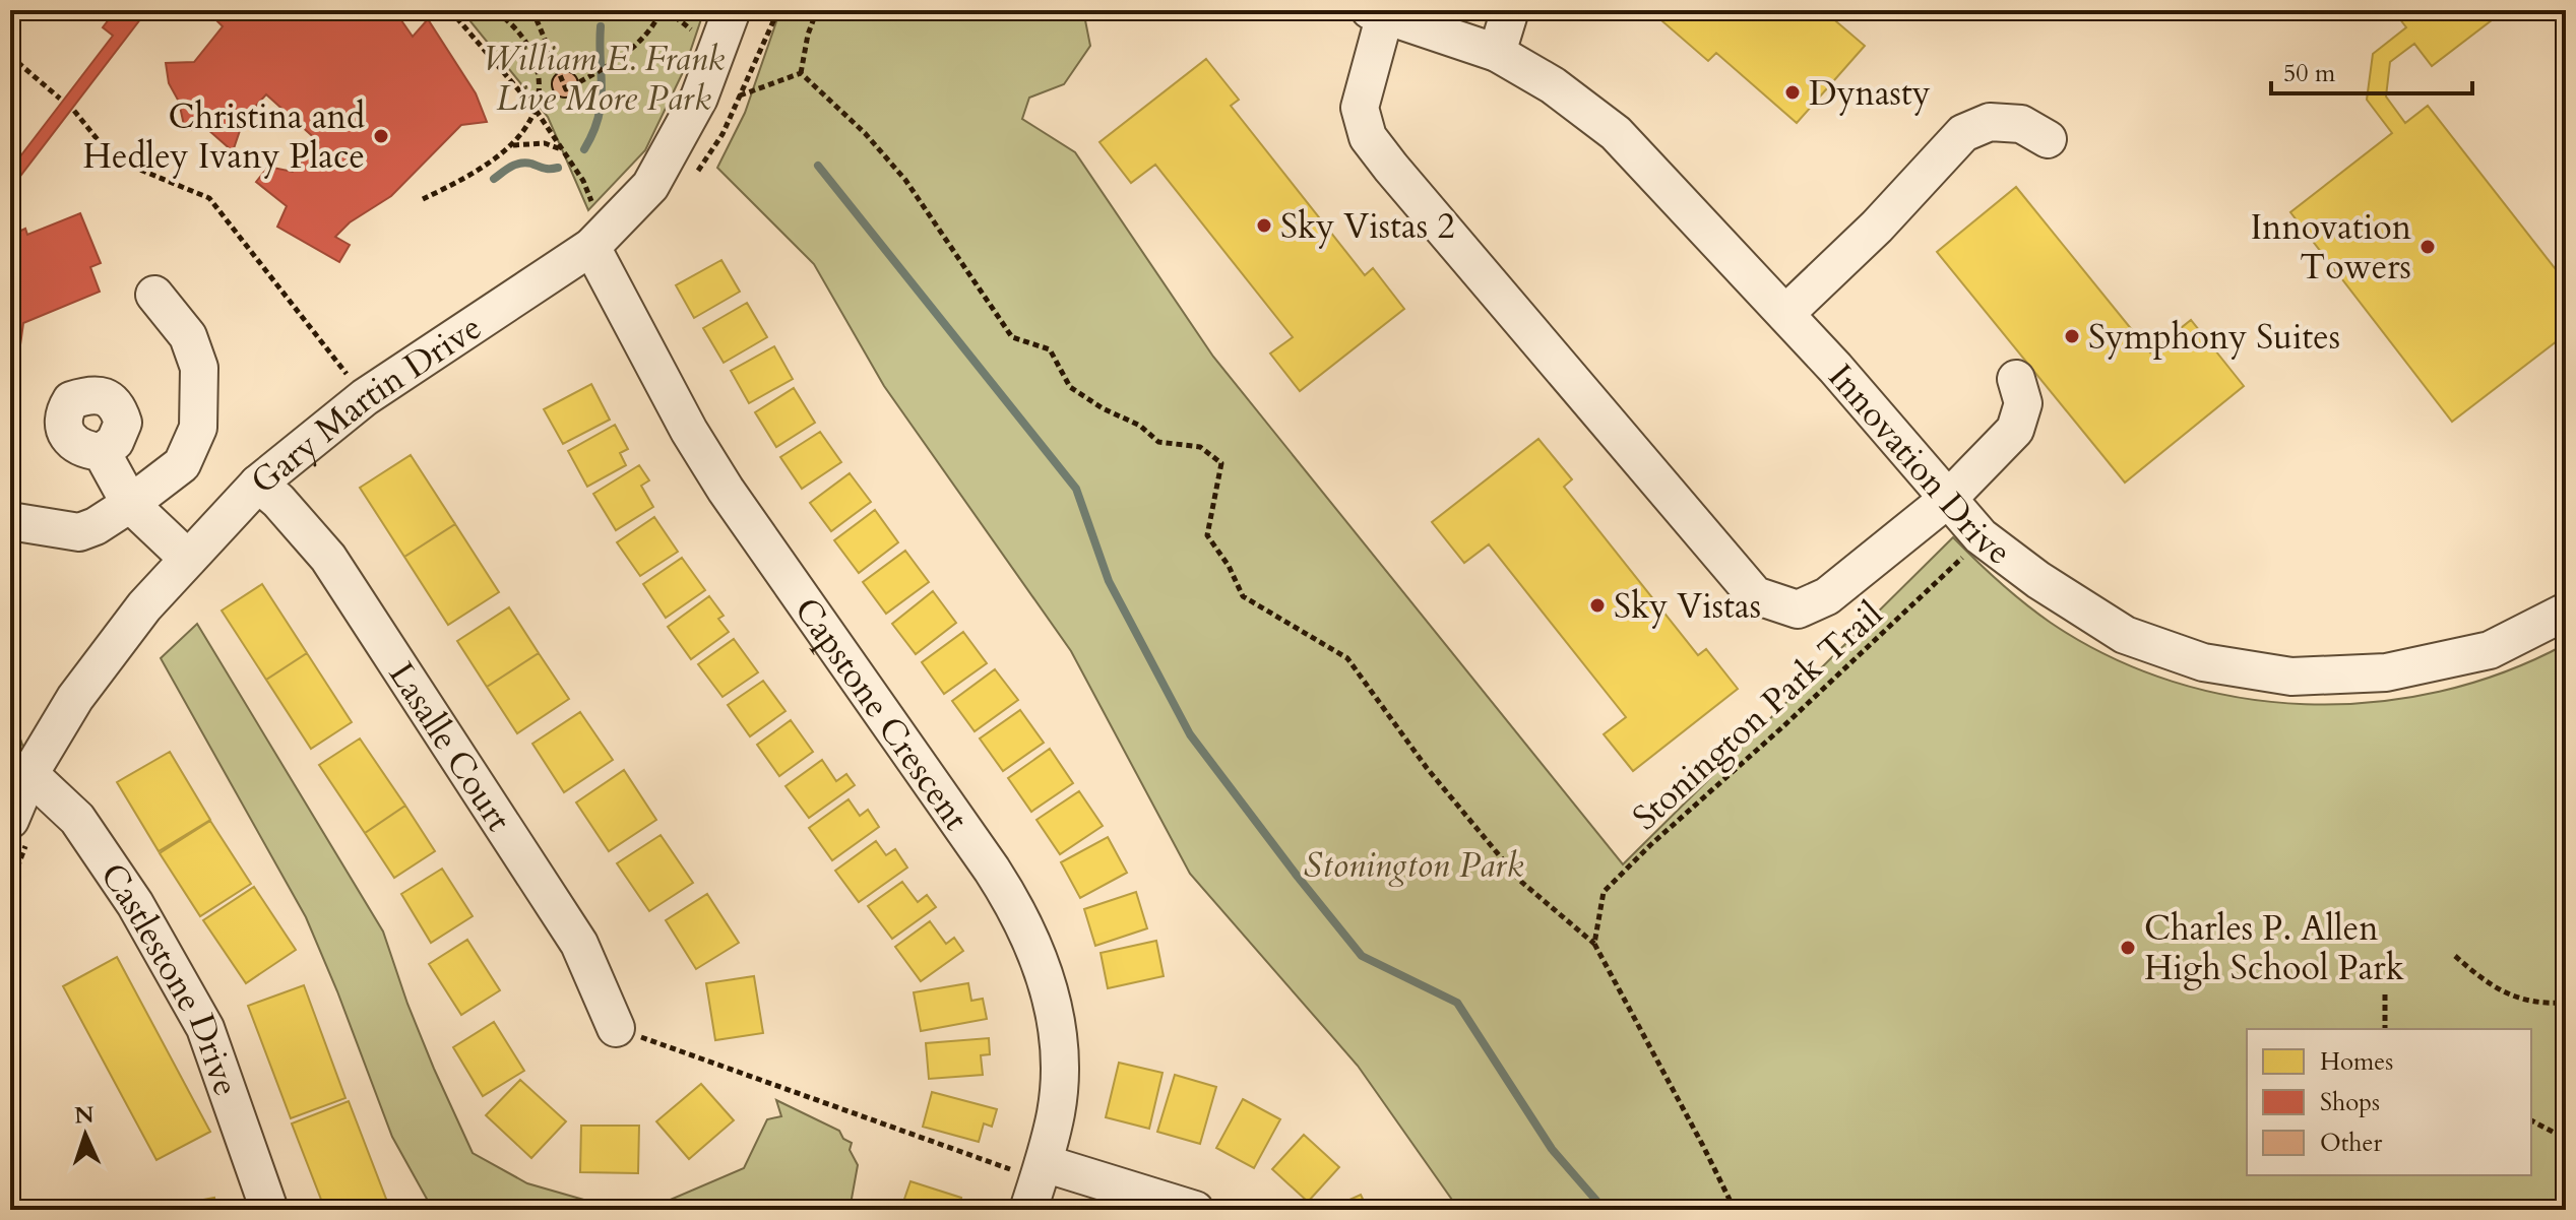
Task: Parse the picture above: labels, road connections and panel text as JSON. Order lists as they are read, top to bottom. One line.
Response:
{"streets":{"street":["Gary Martin Drive","Innovation Drive","Capstone Crescent","Lasalle Court","Castlestone Drive"],"path":["Stonington Park Trail"]},"crossings":[["Gary Martin Drive","Capstone Crescent"],["Gary Martin Drive","Lasalle Court"],["Gary Martin Drive","Castlestone Drive"],["Innovation Drive","Stonington Park Trail"]],"parks":["William E. Frank Live More Park","Stonington Park"],"places":["Dynasty","Christina and Hedley Ivany Place","Sky Vistas 2","Innovation Towers","Symphony Suites","Sky Vistas","Charles P. Allen High School Park"],"legend":["Homes","Shops","Other"],"scale_bar":"50 m","north":"top"}
